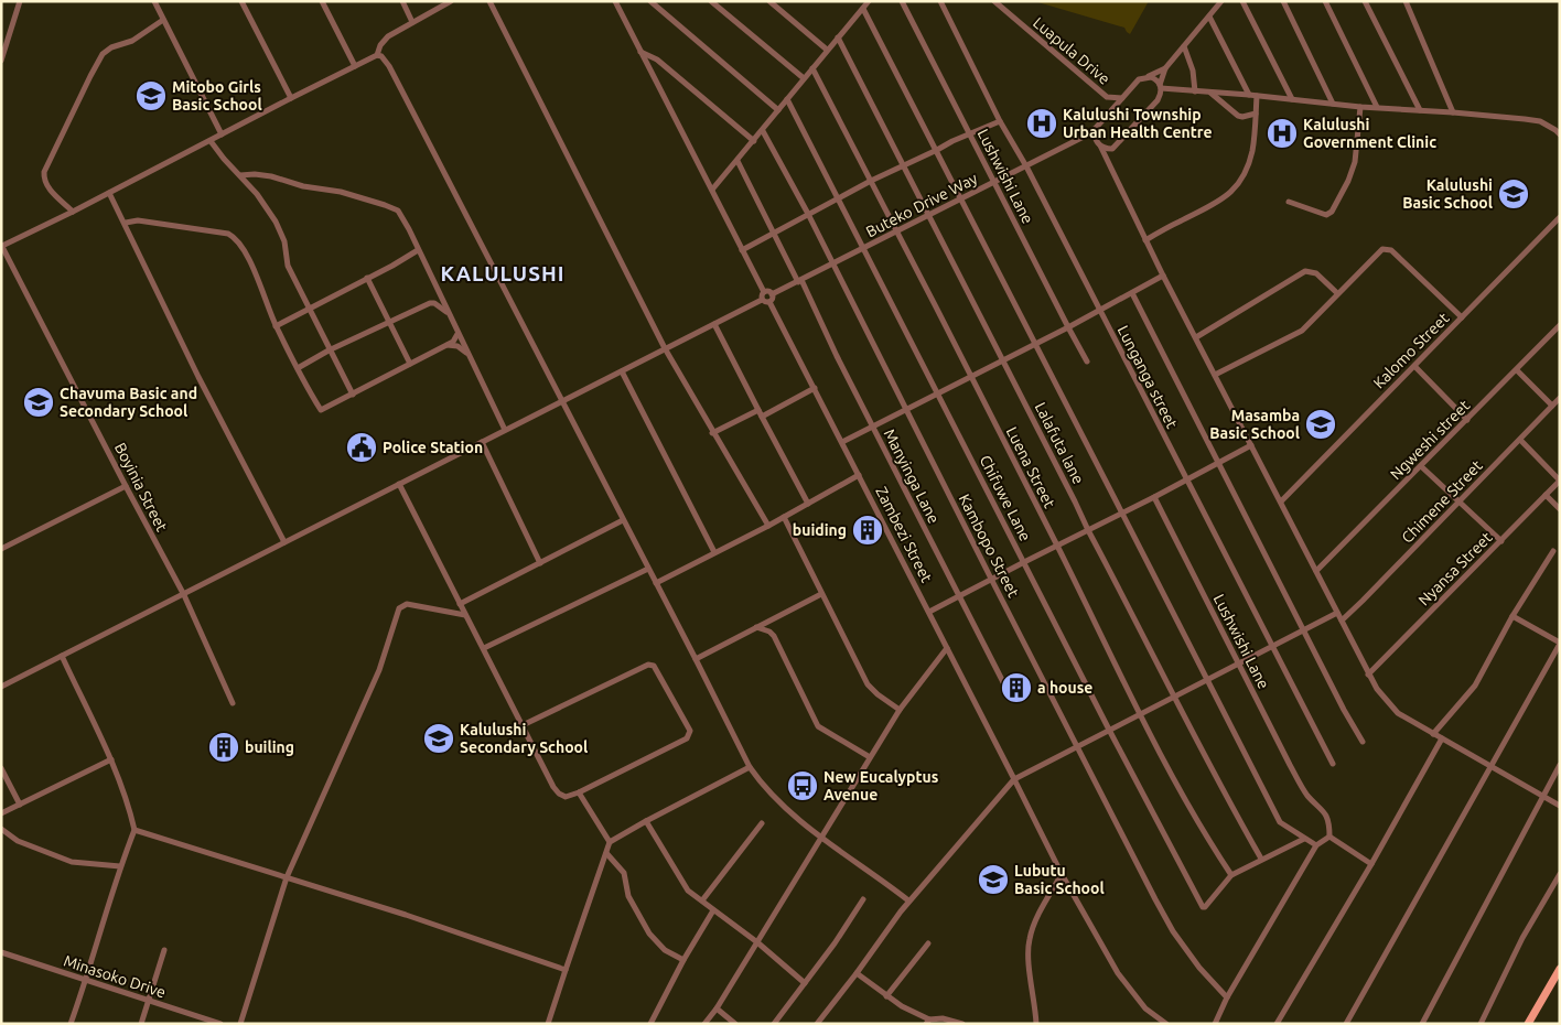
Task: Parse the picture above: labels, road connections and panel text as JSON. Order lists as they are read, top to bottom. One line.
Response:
{"streets":{"street":["Luapula Drive","Lushwishi Lane","Buteko Drive Way","Kalomo Street","Lunganga street","Ngweshi street","Lalafuta lane","Luena Street","Manyinga Lane","Boyinia Street","Chifuwe Lane","Chimene Street","Zambezi Street","Kambopo Street","Nyansa Street","Minasoko Drive"]},"crossings":[["Luapula Drive","Buteko Drive Way"],["Lushwishi Lane","Buteko Drive Way"],["Buteko Drive Way","Lunganga street"],["Buteko Drive Way","Lalafuta lane"],["Buteko Drive Way","Luena Street"],["Buteko Drive Way","Manyinga Lane"],["Buteko Drive Way","Chifuwe Lane"],["Buteko Drive Way","Zambezi Street"],["Buteko Drive Way","Kambopo Street"],["Luena Street","Chifuwe Lane"]],"districts":["KALULUSHI"],"places":{"school or university":["Mitobo Girls Basic School","Kalulushi Basic School","Chavuma Basic and Secondary School","Masamba Basic School","Kalulushi Secondary School","Lubutu Basic School"],"hospital":["Kalulushi Township Urban Health Centre","Kalulushi Government Clinic"],"public building":["Police Station"],"building":["buiding","a house","builing"],"bus stop":["New Eucalyptus Avenue"]}}
